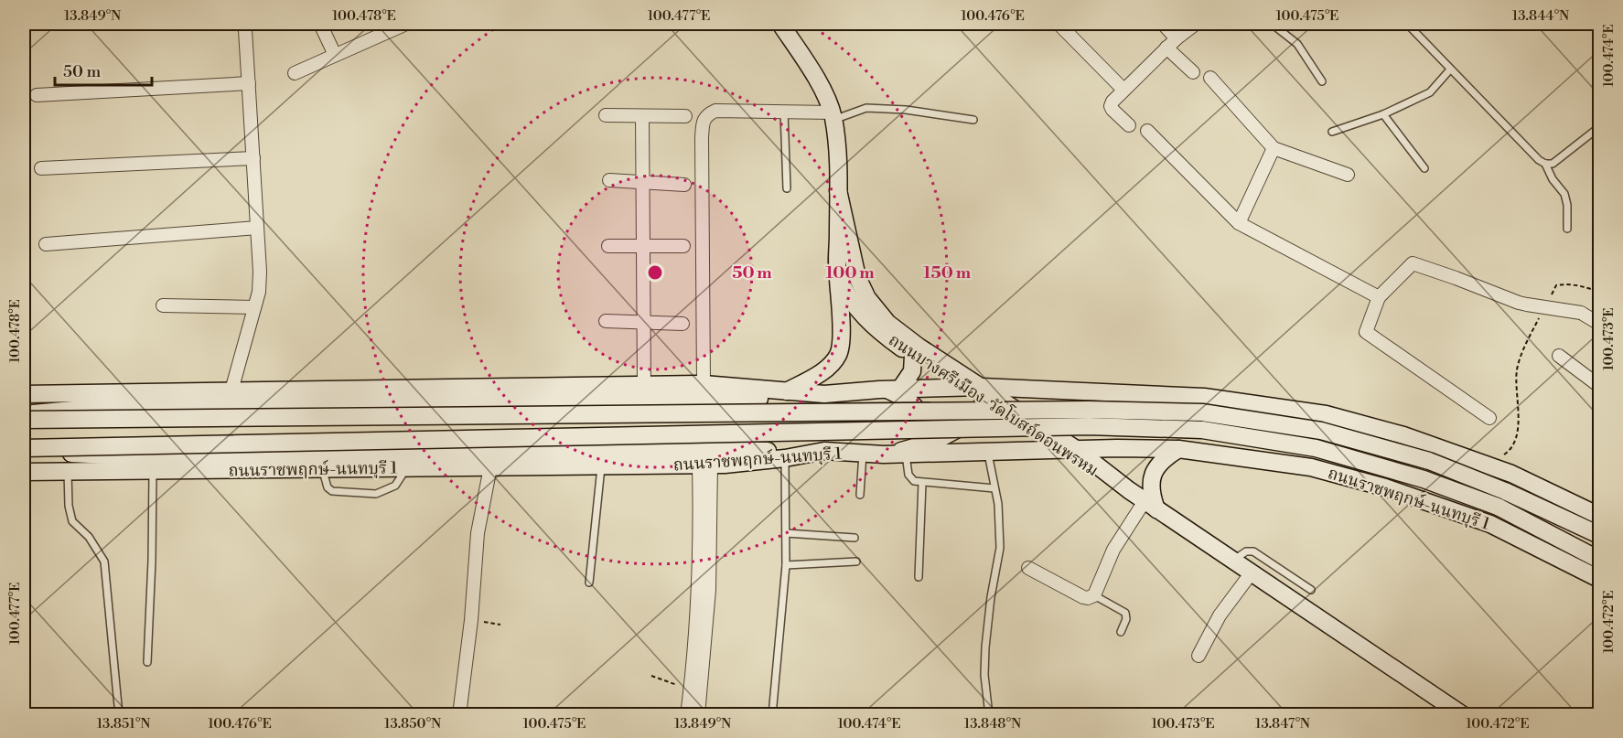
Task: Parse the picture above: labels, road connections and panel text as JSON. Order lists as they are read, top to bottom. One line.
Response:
{"streets":{"street":["ถนนบางศรีเมือง-วัดโบสถ์ดอนพรหม","ถนนราชพฤกษ์-นนทบุรี 1"]},"crossings":[["ถนนบางศรีเมือง-วัดโบสถ์ดอนพรหม","ถนนราชพฤกษ์-นนทบุรี 1"]],"scale_bar":"50 m","coordinates":["13.849°N","100.478°E","100.477°E","100.476°E","100.475°E","13.844°N","100.474°E","100.473°E","100.472°E","13.851°N","13.850°N","13.848°N","13.847°N"],"rings":["50 m","100 m","150 m"]}
